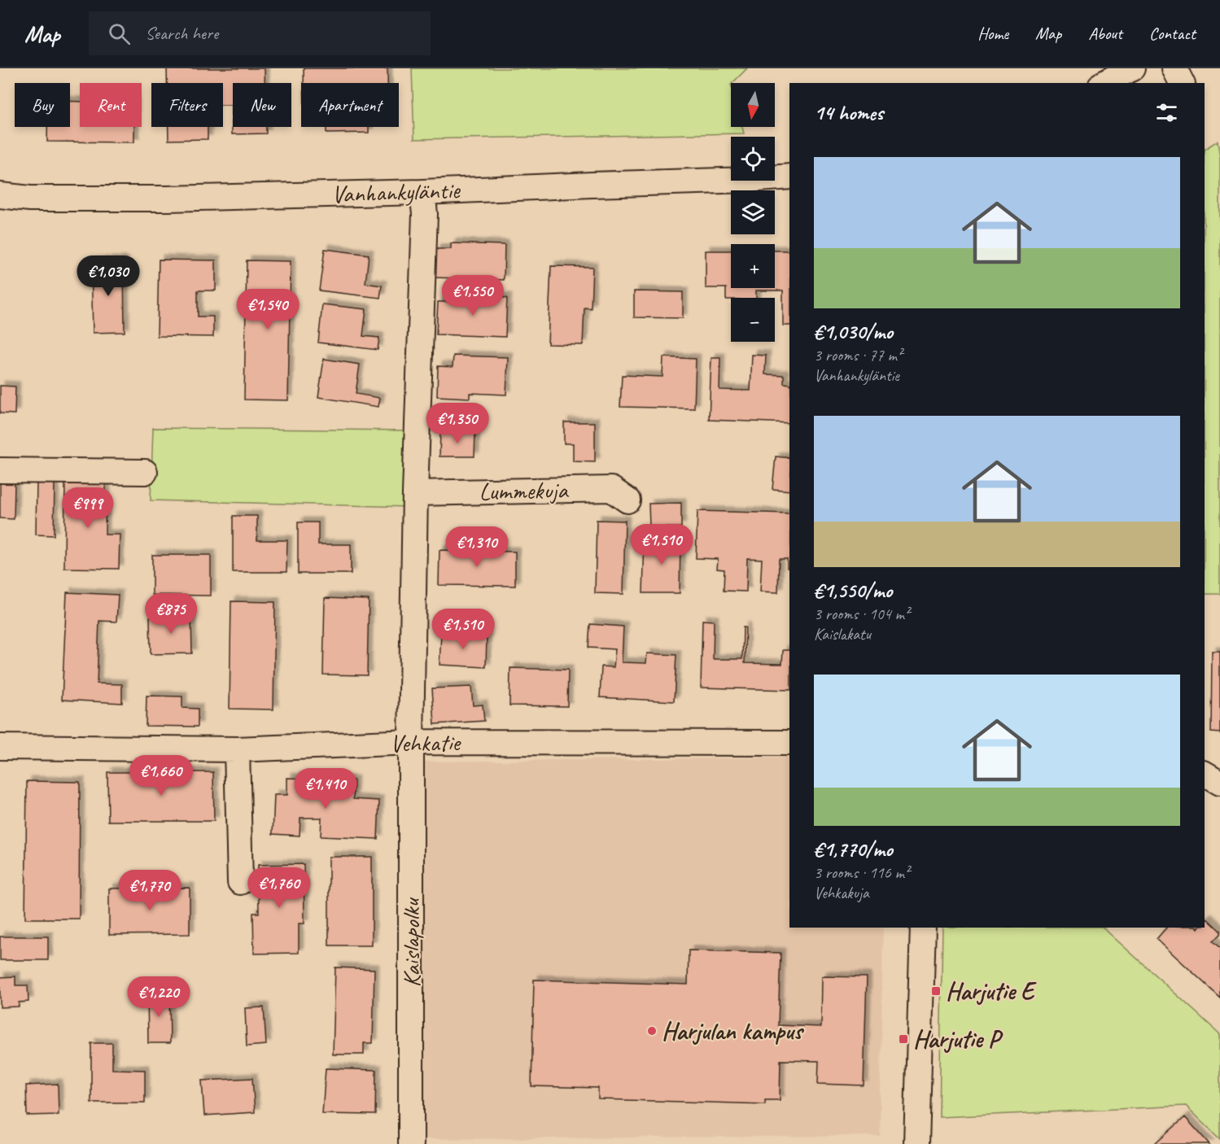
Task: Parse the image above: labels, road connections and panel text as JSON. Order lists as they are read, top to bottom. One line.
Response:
{"streets":{"street":["Vanhankyläntie","Lummekuja","Vehkatie","Kaislapolku"]},"crossings":[["Vanhankyläntie","Kaislapolku"],["Lummekuja","Kaislapolku"],["Vehkatie","Kaislapolku"]],"places":{"transit":["Harjutie E","Harjutie P"],"other":["Harjulan kampus"]},"north":"bottom","page":{"header":"Map","search":"Search here","nav":["Home","Map","About","Contact"],"map_buttons":["+","−"],"chip":["Buy","Rent","Filters","New","Apartment"],"heading":"14 homes","list":[{"name":"€1,030/mo","note":"3 rooms · 77 m² · Vanhankyläntie"},{"name":"€1,550/mo","note":"3 rooms · 104 m² · Kaislakatu"},{"name":"€1,770/mo","note":"3 rooms · 116 m² · Vehkakuja"}],"price":["€1,030","€1,550","€1,540","€1,350","€999","€1,510","€1,310","€875","€1,510","€1,660","€1,410","€1,760","€1,770","€1,220"]}}
